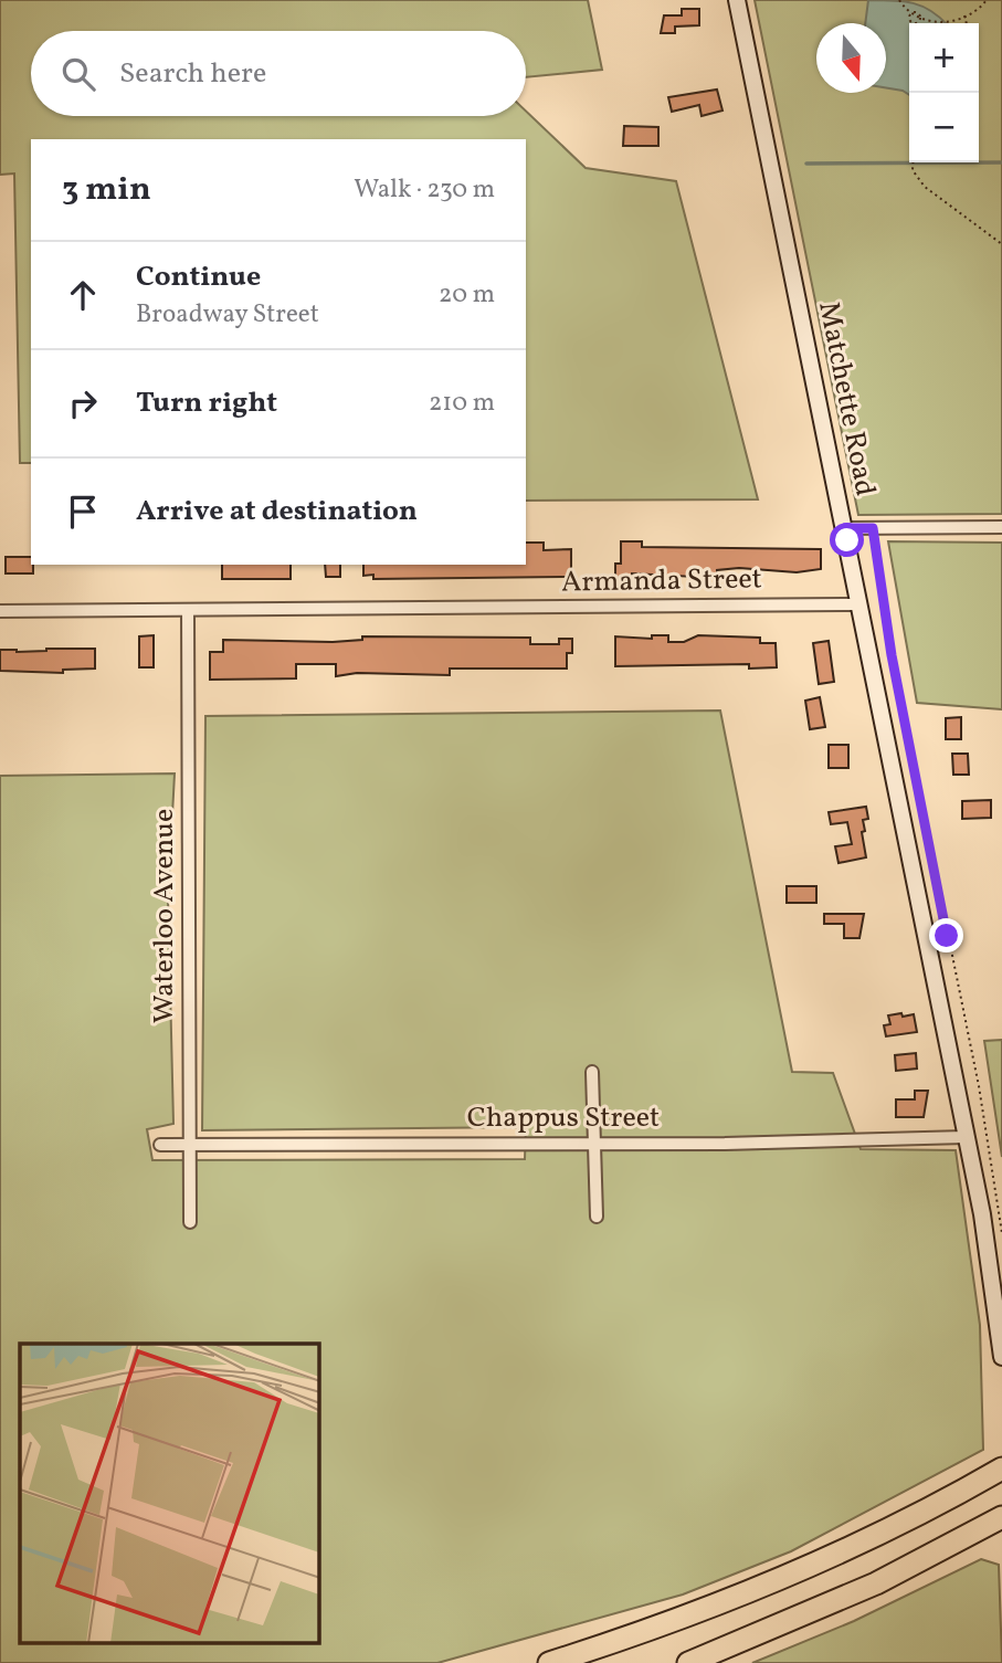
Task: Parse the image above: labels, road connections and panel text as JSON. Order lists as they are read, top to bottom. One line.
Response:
{"streets":{"street":["Matchette Road","Armanda Street","Waterloo Avenue","Chappus Street"]},"crossings":[["Matchette Road","Armanda Street"],["Matchette Road","Chappus Street"],["Armanda Street","Waterloo Avenue"],["Waterloo Avenue","Chappus Street"]],"north":"bottom","page":{"map_buttons":["+","−"],"search":"Search here","heading":["3 min","Walk · 230 m"],"list":[["Continue","Broadway Street","20 m"],["Turn right","210 m"],"Arrive at destination"]}}
